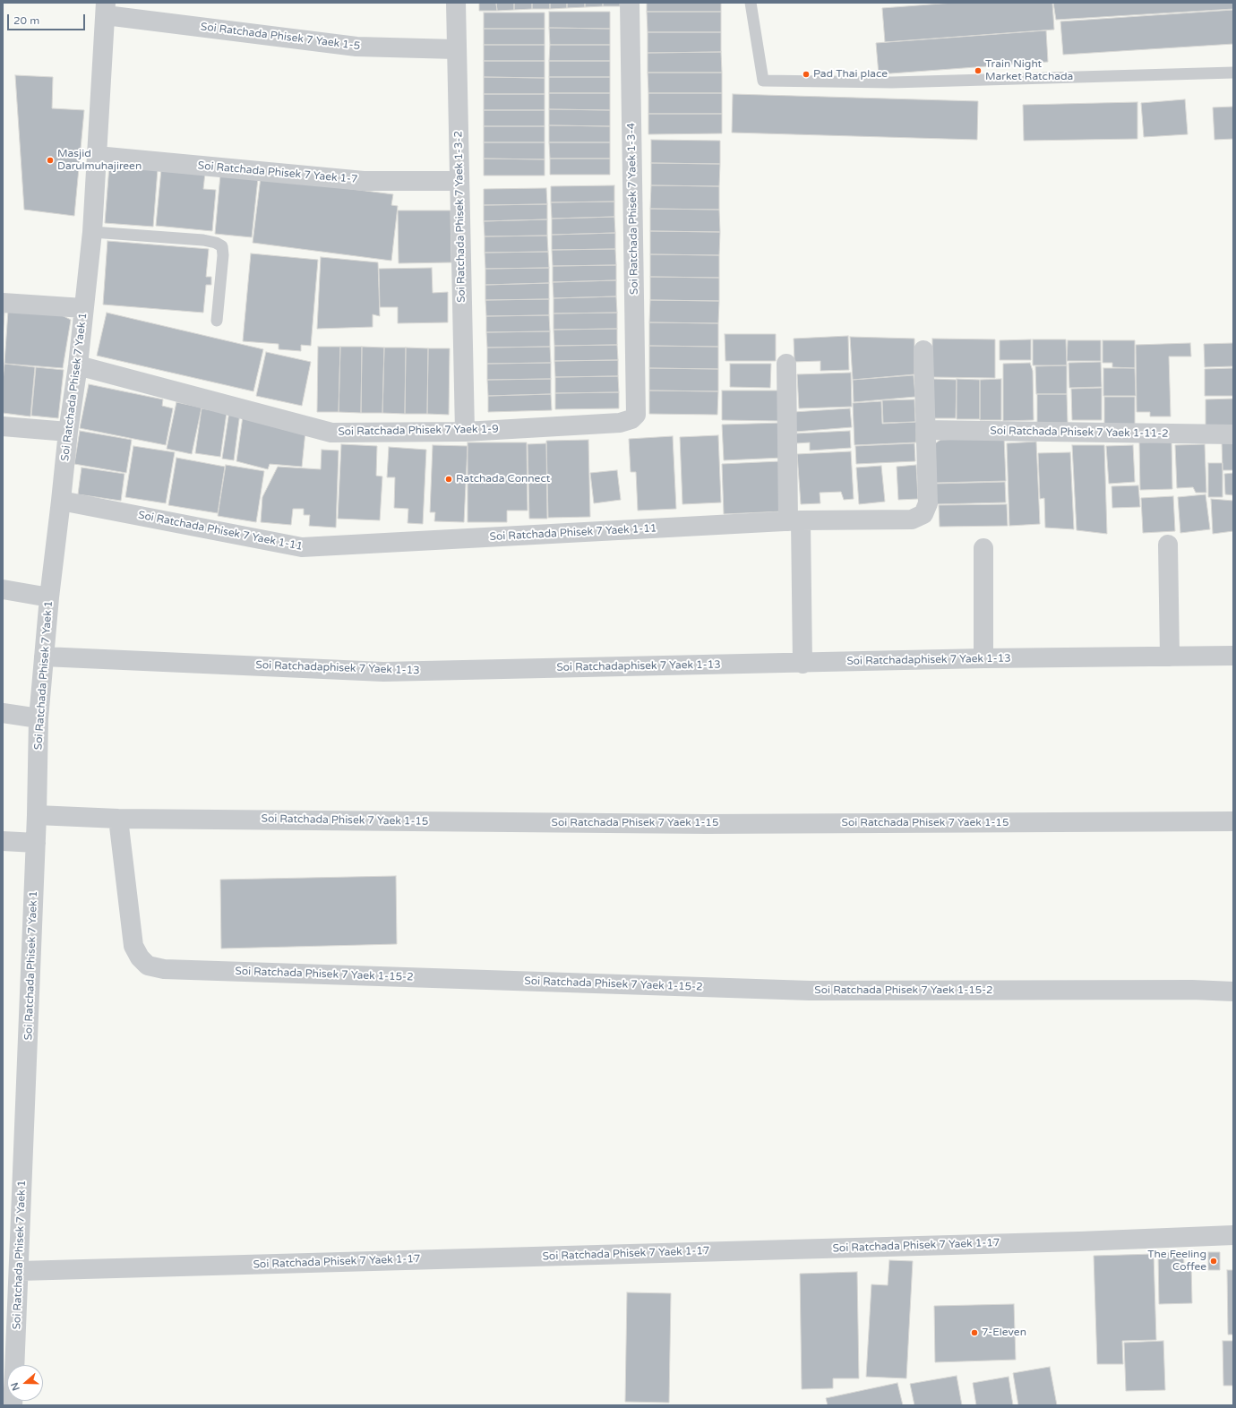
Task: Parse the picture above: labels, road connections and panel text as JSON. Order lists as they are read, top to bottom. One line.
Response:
{"streets":{"street":["Soi Ratchada Phisek 7 Yaek 1-5","Soi Ratchada Phisek 7 Yaek 1-7","Soi Ratchada Phisek 7 Yaek 1-3-4","Soi Ratchada Phisek 7 Yaek 1-3-2","Soi Ratchada Phisek 7 Yaek 1","Soi Ratchada Phisek 7 Yaek 1-9","Soi Ratchada Phisek 7 Yaek 1-11-2","Soi Ratchada Phisek 7 Yaek 1-11","Soi Ratchadaphisek 7 Yaek 1-13","Soi Ratchada Phisek 7 Yaek 1-15","Soi Ratchada Phisek 7 Yaek 1-15-2","Soi Ratchada Phisek 7 Yaek 1-17"]},"crossings":[["Soi Ratchada Phisek 7 Yaek 1-5","Soi Ratchada Phisek 7 Yaek 1-3-2"],["Soi Ratchada Phisek 7 Yaek 1-5","Soi Ratchada Phisek 7 Yaek 1"],["Soi Ratchada Phisek 7 Yaek 1-7","Soi Ratchada Phisek 7 Yaek 1-3-2"],["Soi Ratchada Phisek 7 Yaek 1-7","Soi Ratchada Phisek 7 Yaek 1"],["Soi Ratchada Phisek 7 Yaek 1-3-4","Soi Ratchada Phisek 7 Yaek 1-9"],["Soi Ratchada Phisek 7 Yaek 1-3-2","Soi Ratchada Phisek 7 Yaek 1-9"],["Soi Ratchada Phisek 7 Yaek 1","Soi Ratchada Phisek 7 Yaek 1-9"],["Soi Ratchada Phisek 7 Yaek 1","Soi Ratchada Phisek 7 Yaek 1-11"],["Soi Ratchada Phisek 7 Yaek 1","Soi Ratchadaphisek 7 Yaek 1-13"],["Soi Ratchada Phisek 7 Yaek 1","Soi Ratchada Phisek 7 Yaek 1-15"],["Soi Ratchada Phisek 7 Yaek 1","Soi Ratchada Phisek 7 Yaek 1-17"],["Soi Ratchada Phisek 7 Yaek 1-11-2","Soi Ratchada Phisek 7 Yaek 1-11"],["Soi Ratchada Phisek 7 Yaek 1-15","Soi Ratchada Phisek 7 Yaek 1-15-2"]],"places":["Train Night Market Ratchada","Pad Thai place","Masjid Darulmuhajireen","Ratchada Connect","The Feeling Coffee","7-Eleven"],"scale_bar":"20 m","north":"left"}
